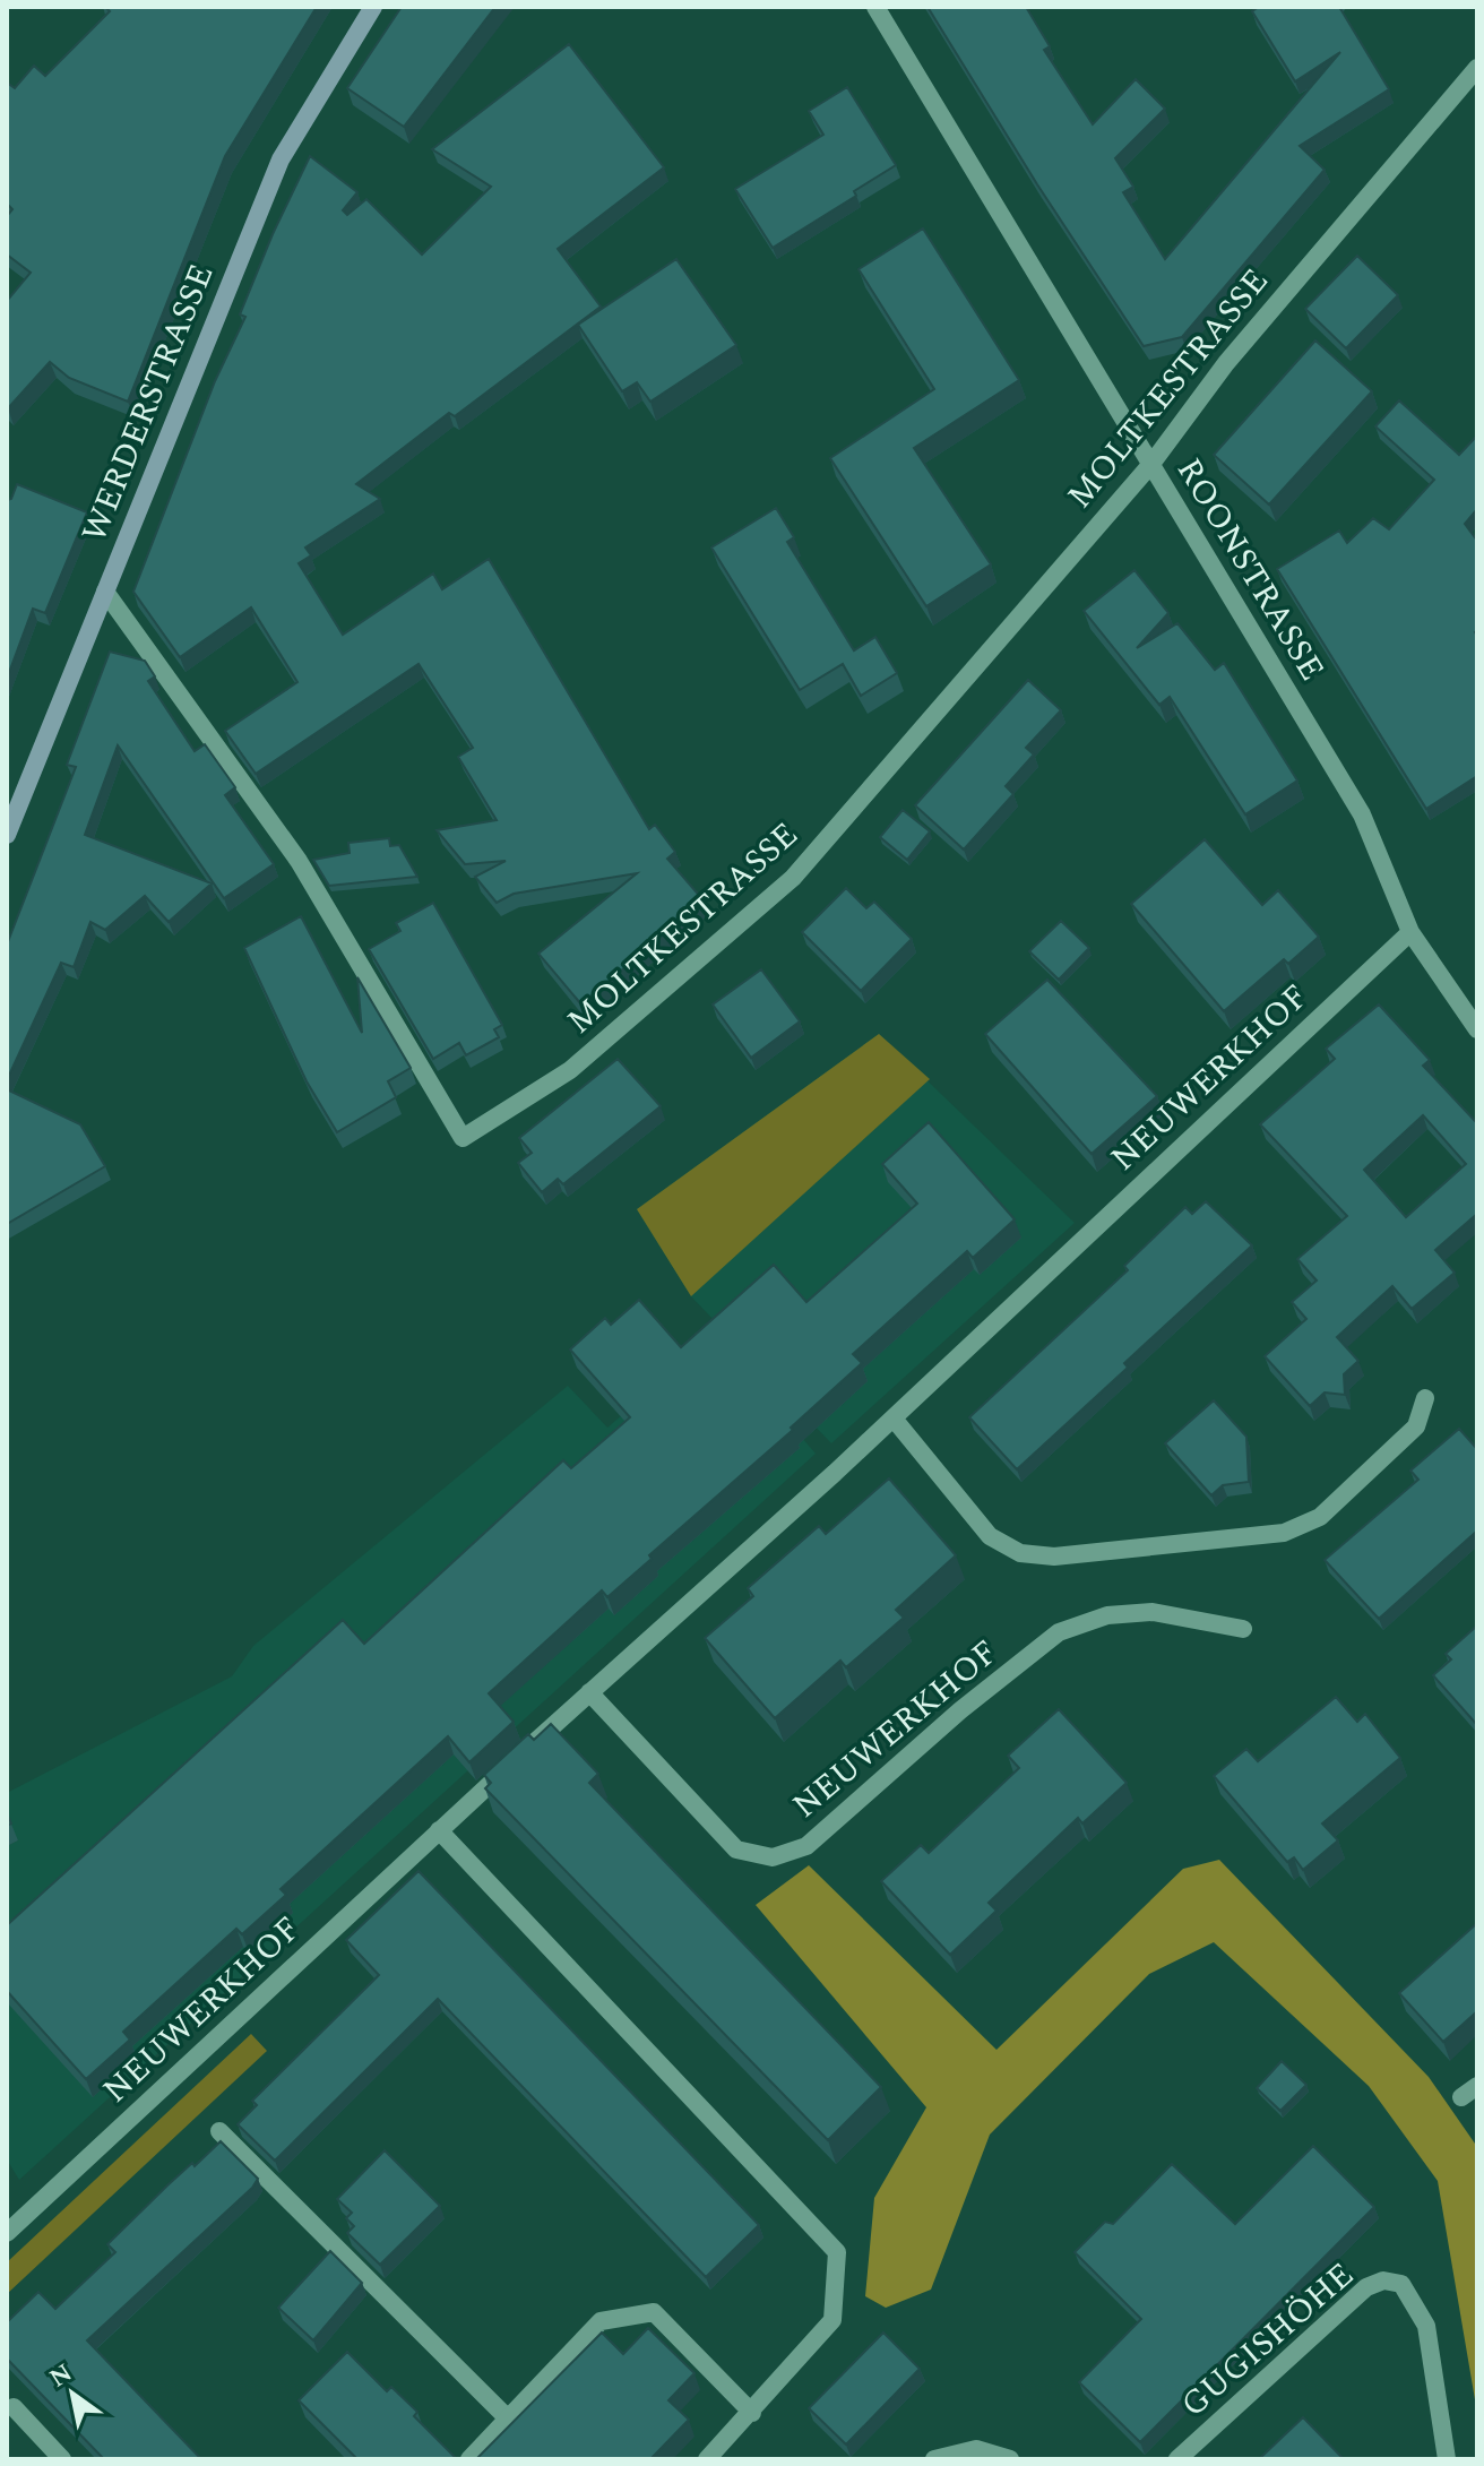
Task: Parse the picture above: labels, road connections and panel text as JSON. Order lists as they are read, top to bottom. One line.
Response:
{"streets":{"street":["MOLTKESTRASSE","WERDERSTRASSE","ROONSTRASSE","NEUWERKHOF","GUGISHÖHE"]},"crossings":[["MOLTKESTRASSE","WERDERSTRASSE"],["MOLTKESTRASSE","ROONSTRASSE"],["ROONSTRASSE","NEUWERKHOF"]],"north":"top left"}
